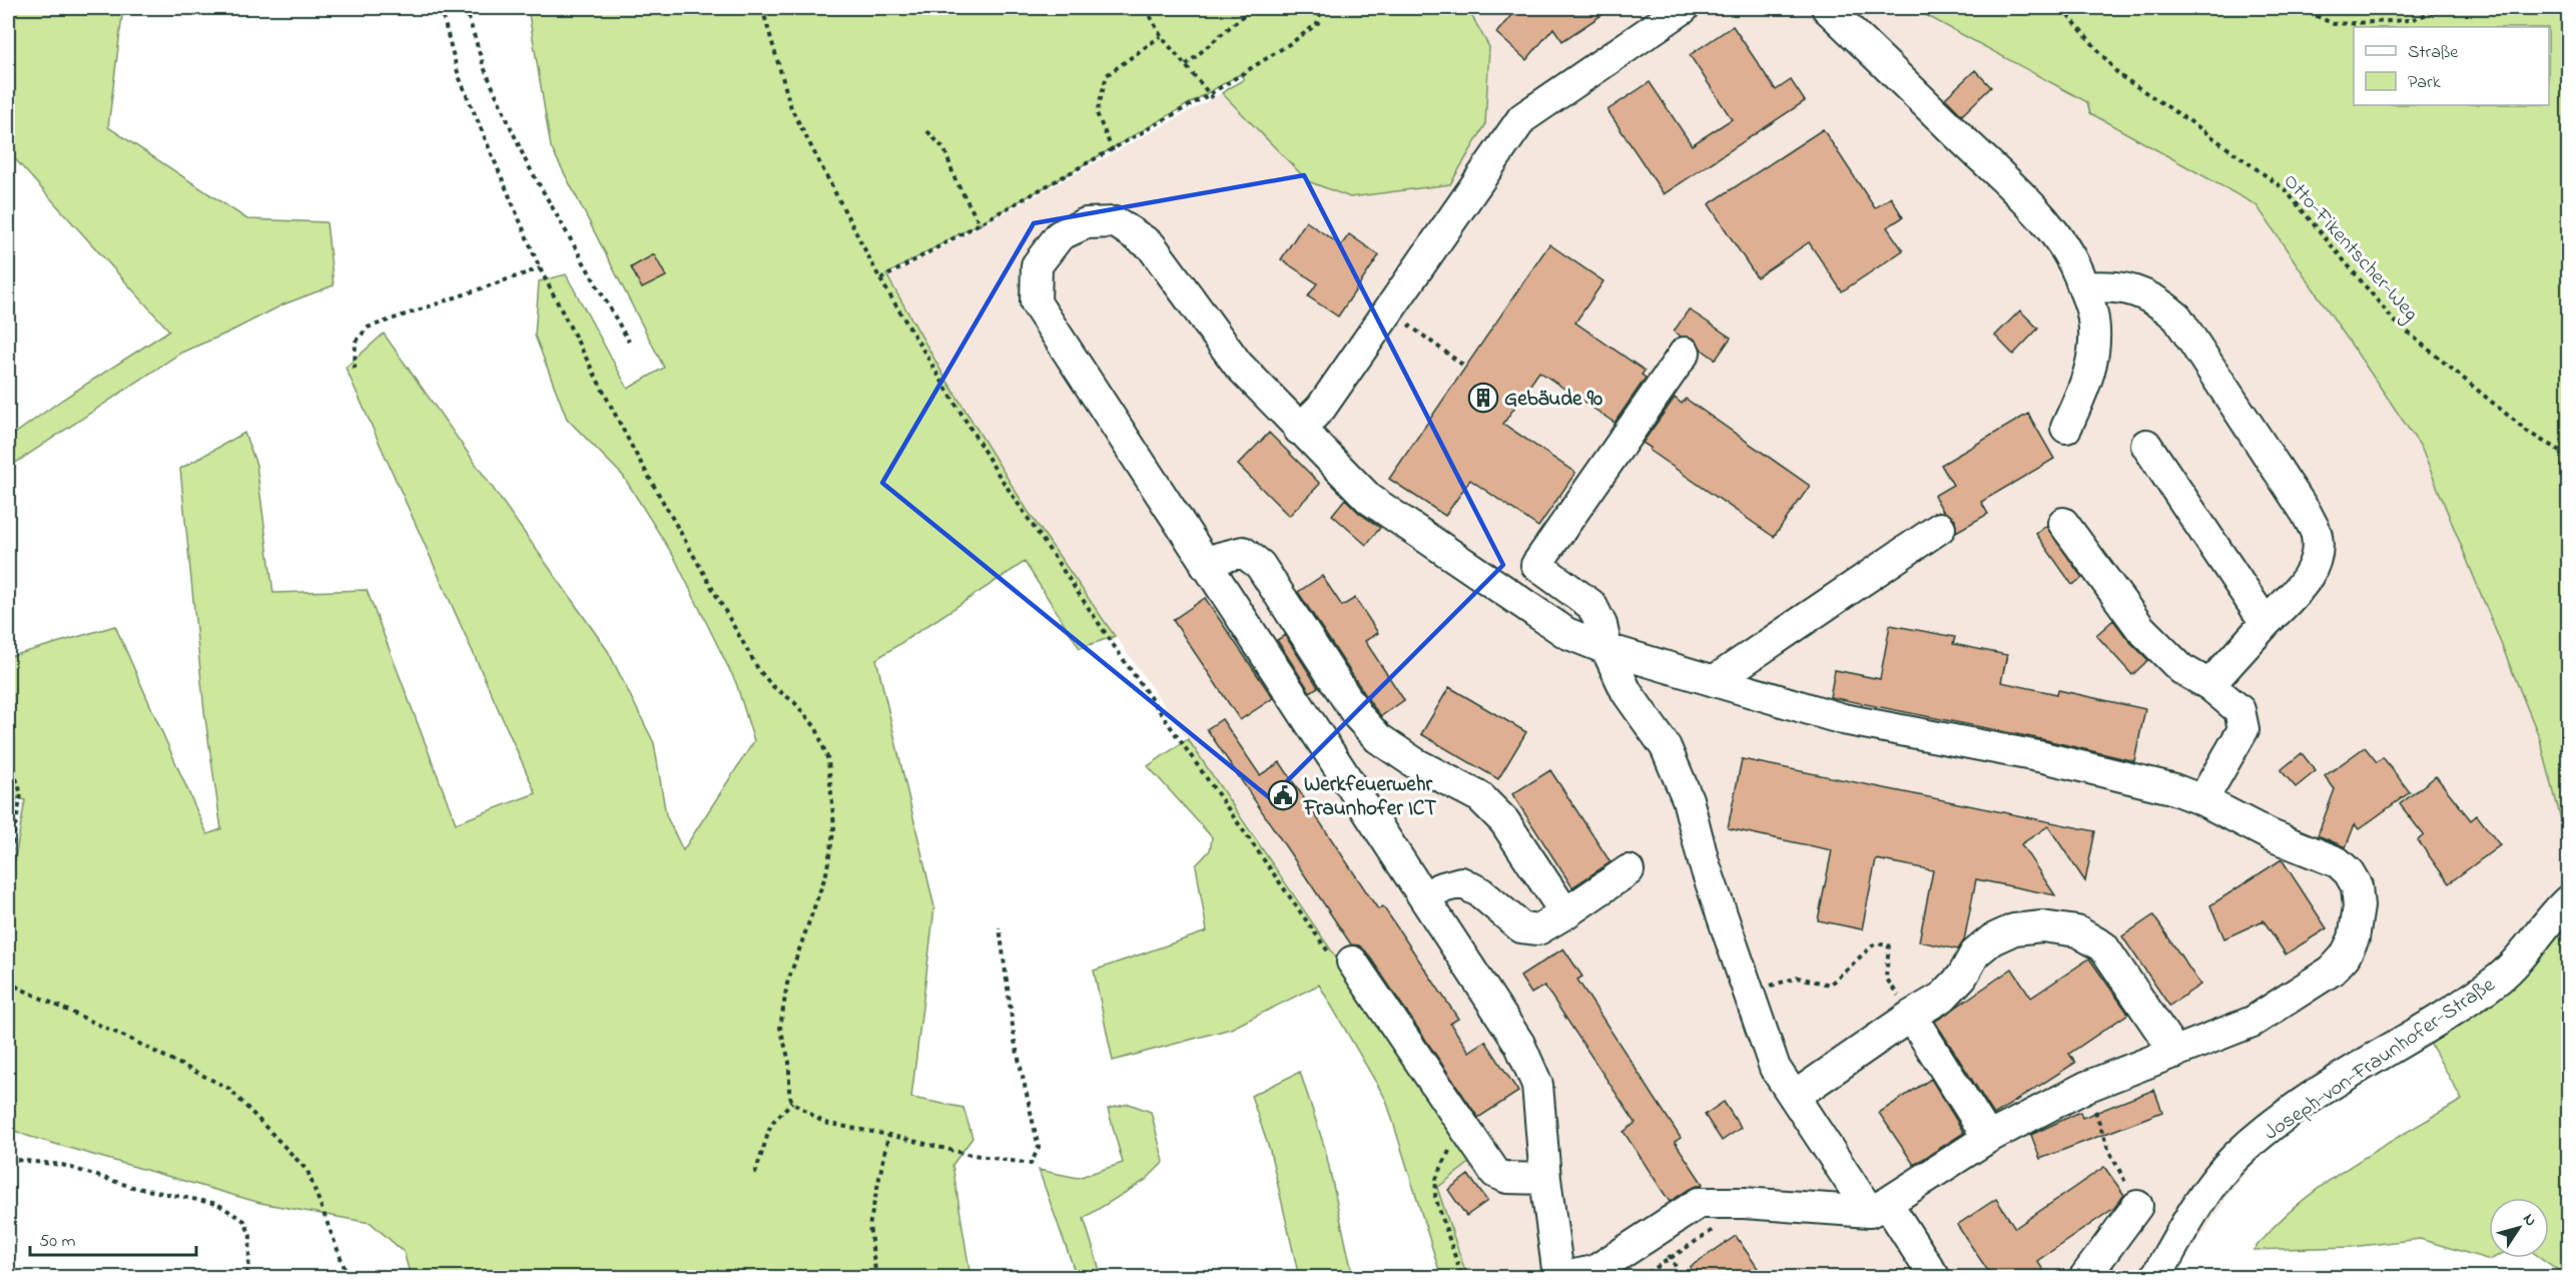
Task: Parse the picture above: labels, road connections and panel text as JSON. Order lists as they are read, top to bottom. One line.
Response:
{"streets":{"street":["Joseph-von-Fraunhofer-Straße"],"path":["Otto-Fikentscher-Weg"]},"places":{"building":["Gebäude 90"],"public building":["Werkfeuerwehr Fraunhofer ICT"]},"legend":["Straße","Park"],"scale_bar":"50 m","north":"top right"}
